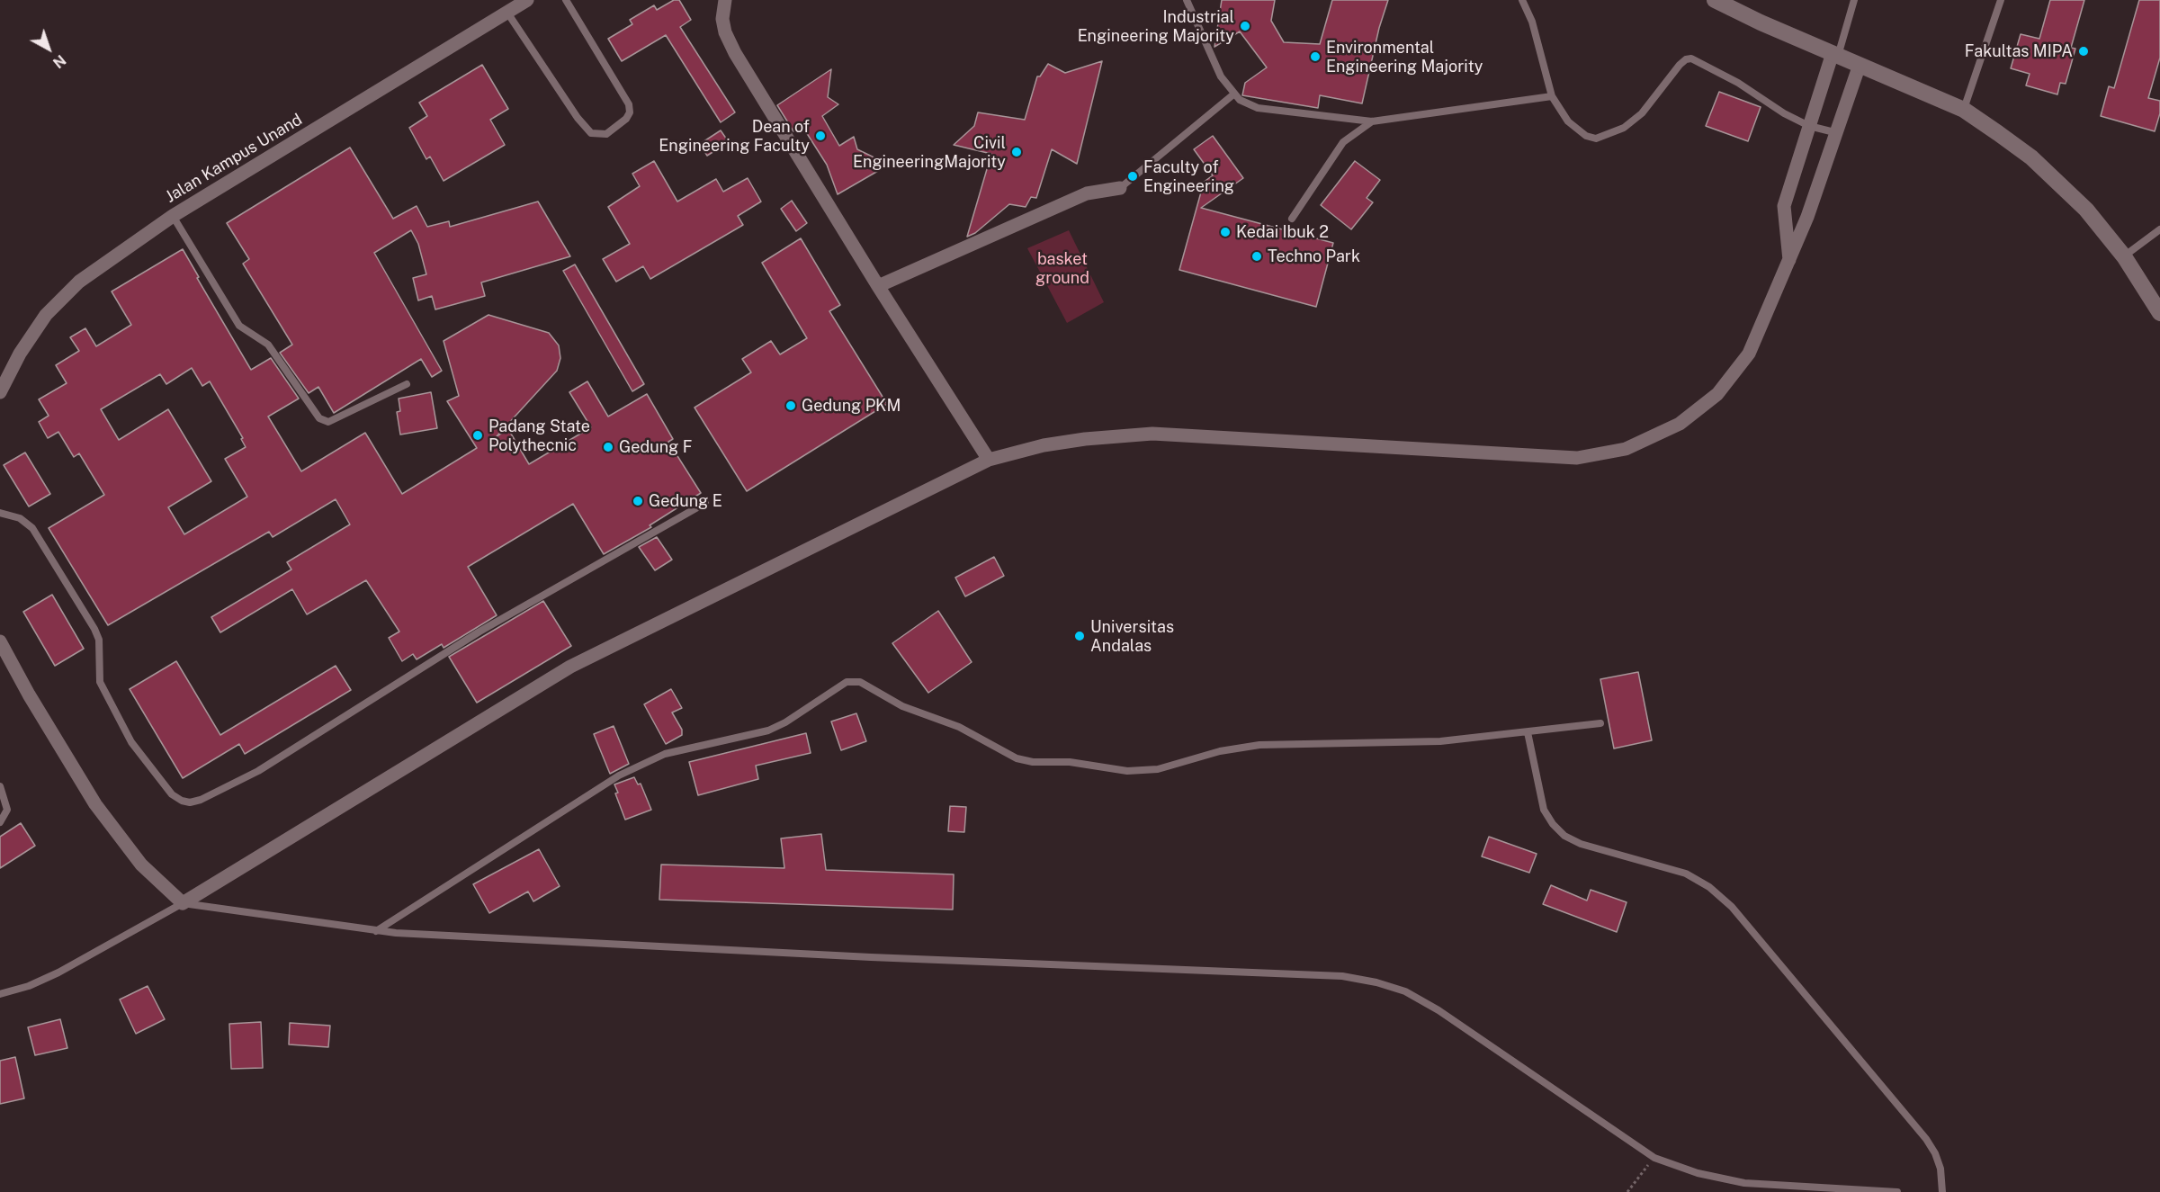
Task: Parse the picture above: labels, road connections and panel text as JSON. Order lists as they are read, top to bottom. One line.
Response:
{"streets":{"street":["Jalan Kampus Unand"]},"parks":["basket ground"],"places":["Industrial Engineering Majority","Fakultas MIPA","Environmental Engineering Majority","Dean of Engineering Faculty","Civil EngineeringMajority","Faculty of Engineering","Kedai Ibuk 2","Techno Park","Gedung PKM","Padang State Polythecnic","Gedung F","Gedung E","Universitas Andalas"],"north":"bottom right"}
